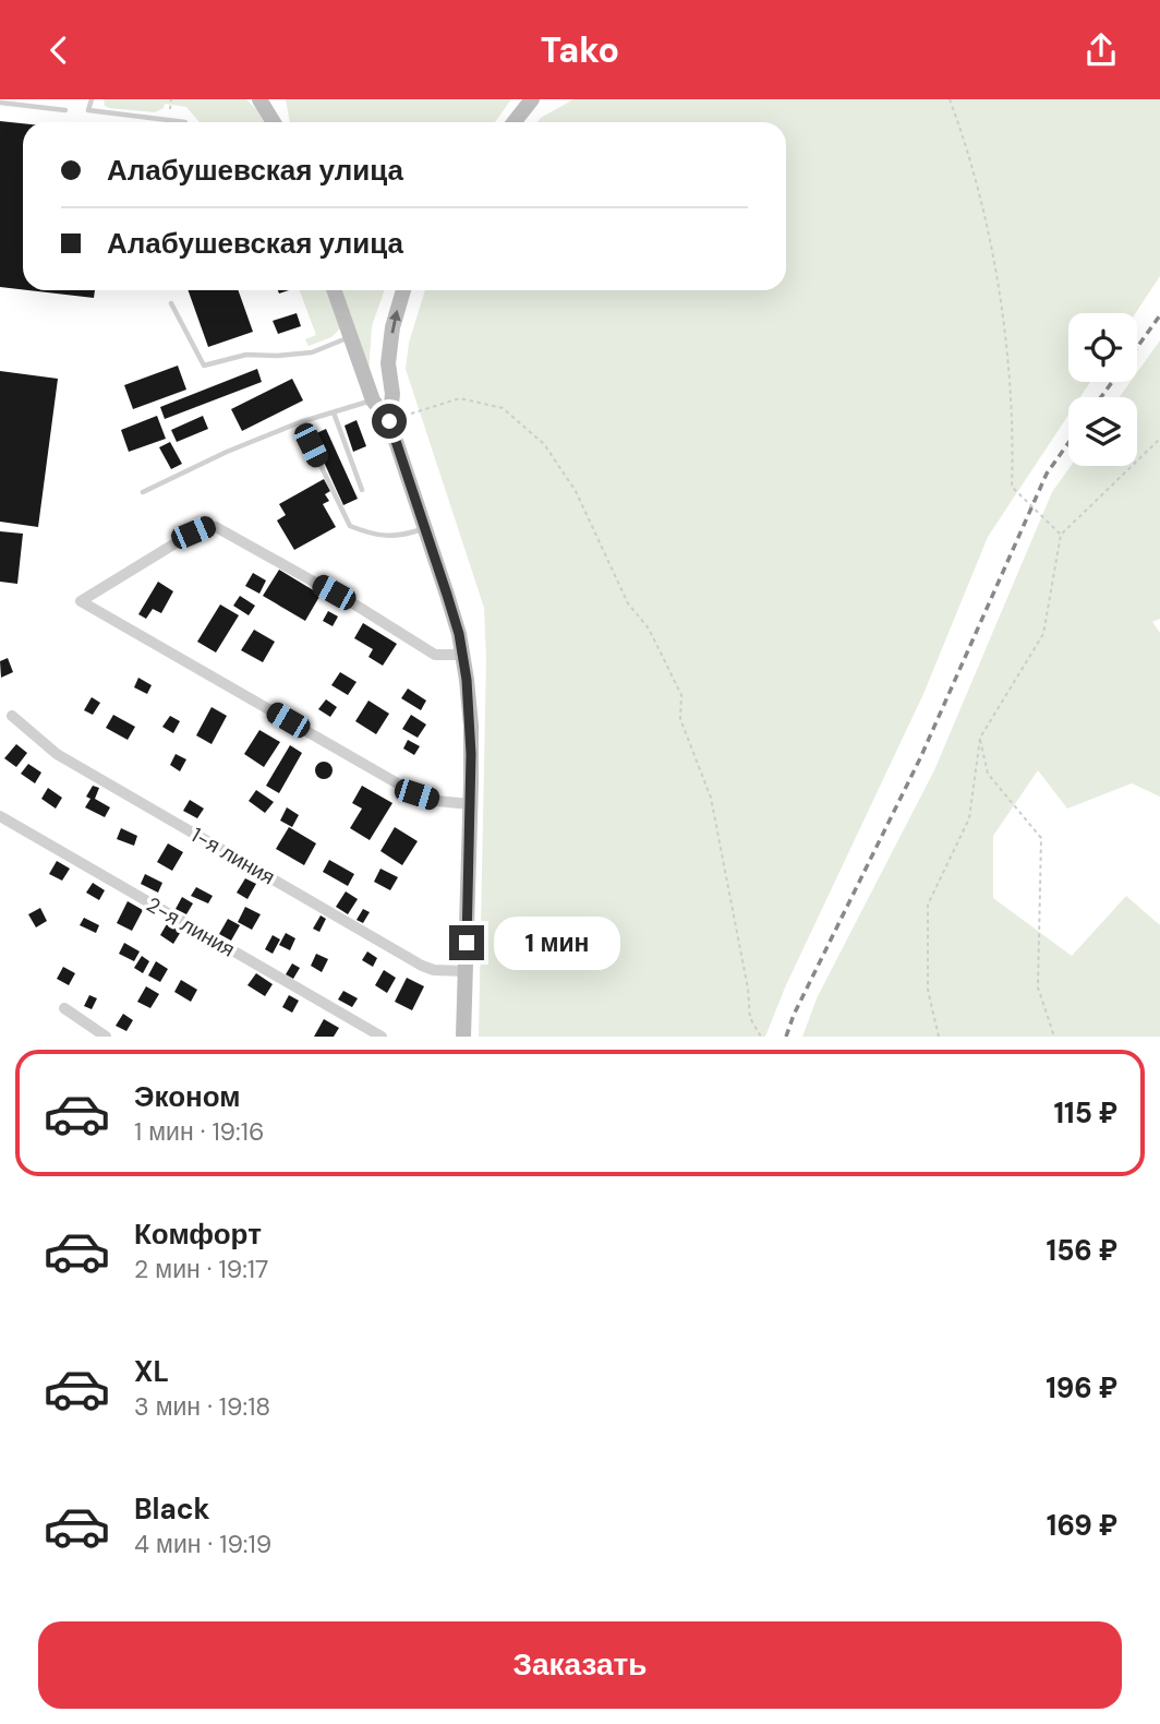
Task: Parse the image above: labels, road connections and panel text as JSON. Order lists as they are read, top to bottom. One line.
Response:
{"streets":{"street":["1-я линия","2-я линия"]},"page":{"header":"Tako","banner":["Алабушевская улица","Алабушевская улица"],"bubble":"1 мин","list":[{"name":"Эконом","note":"1 мин · 19:16","value":"115 ₽"},{"name":"Комфорт","note":"2 мин · 19:17","value":"156 ₽"},{"name":"XL","note":"3 мин · 19:18","value":"196 ₽"},{"name":"Black","note":"4 мин · 19:19","value":"169 ₽"}],"buttons":"Заказать"}}
